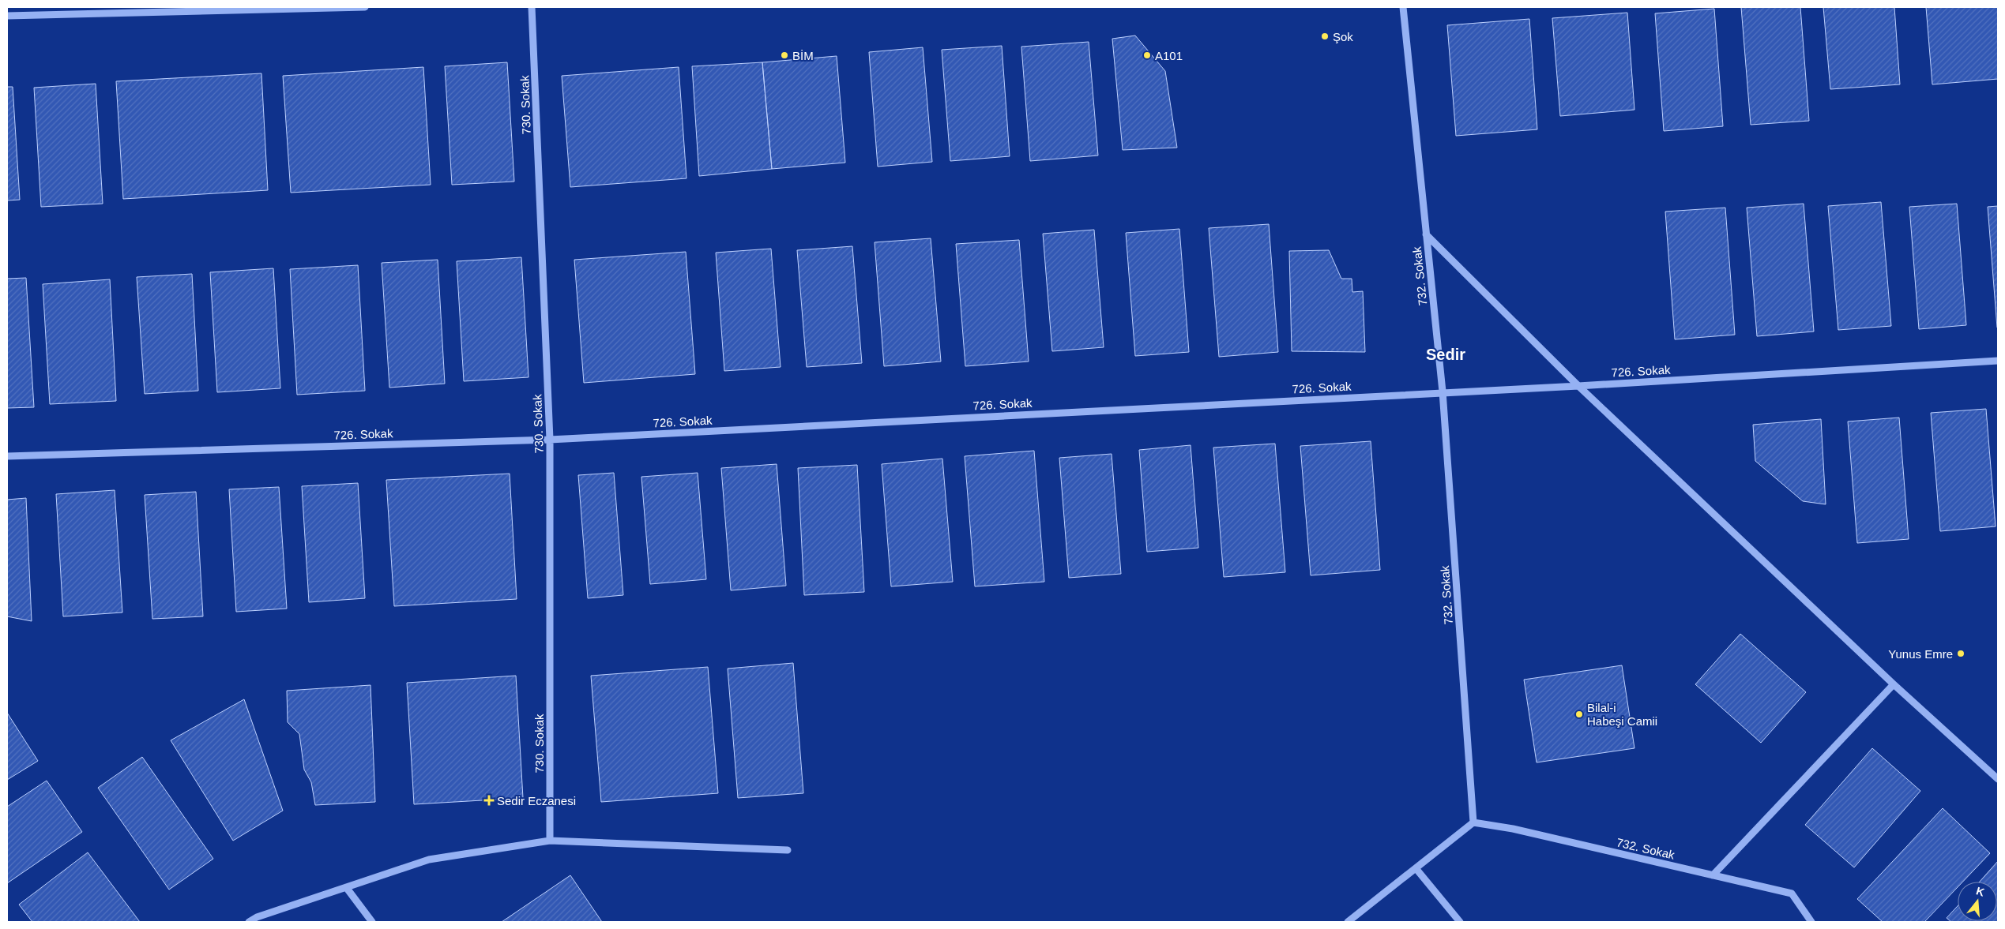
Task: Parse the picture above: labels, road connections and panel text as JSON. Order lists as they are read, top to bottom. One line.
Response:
{"streets":{"street":["730. Sokak","732. Sokak","726. Sokak"]},"crossings":[["730. Sokak","726. Sokak"],["732. Sokak","726. Sokak"]],"districts":["Sedir"],"places":{"other":["Şok","BİM","A101","Yunus Emre","Bilal-i Habeşi Camii"],"health":["Sedir Eczanesi"]},"north":"top"}
